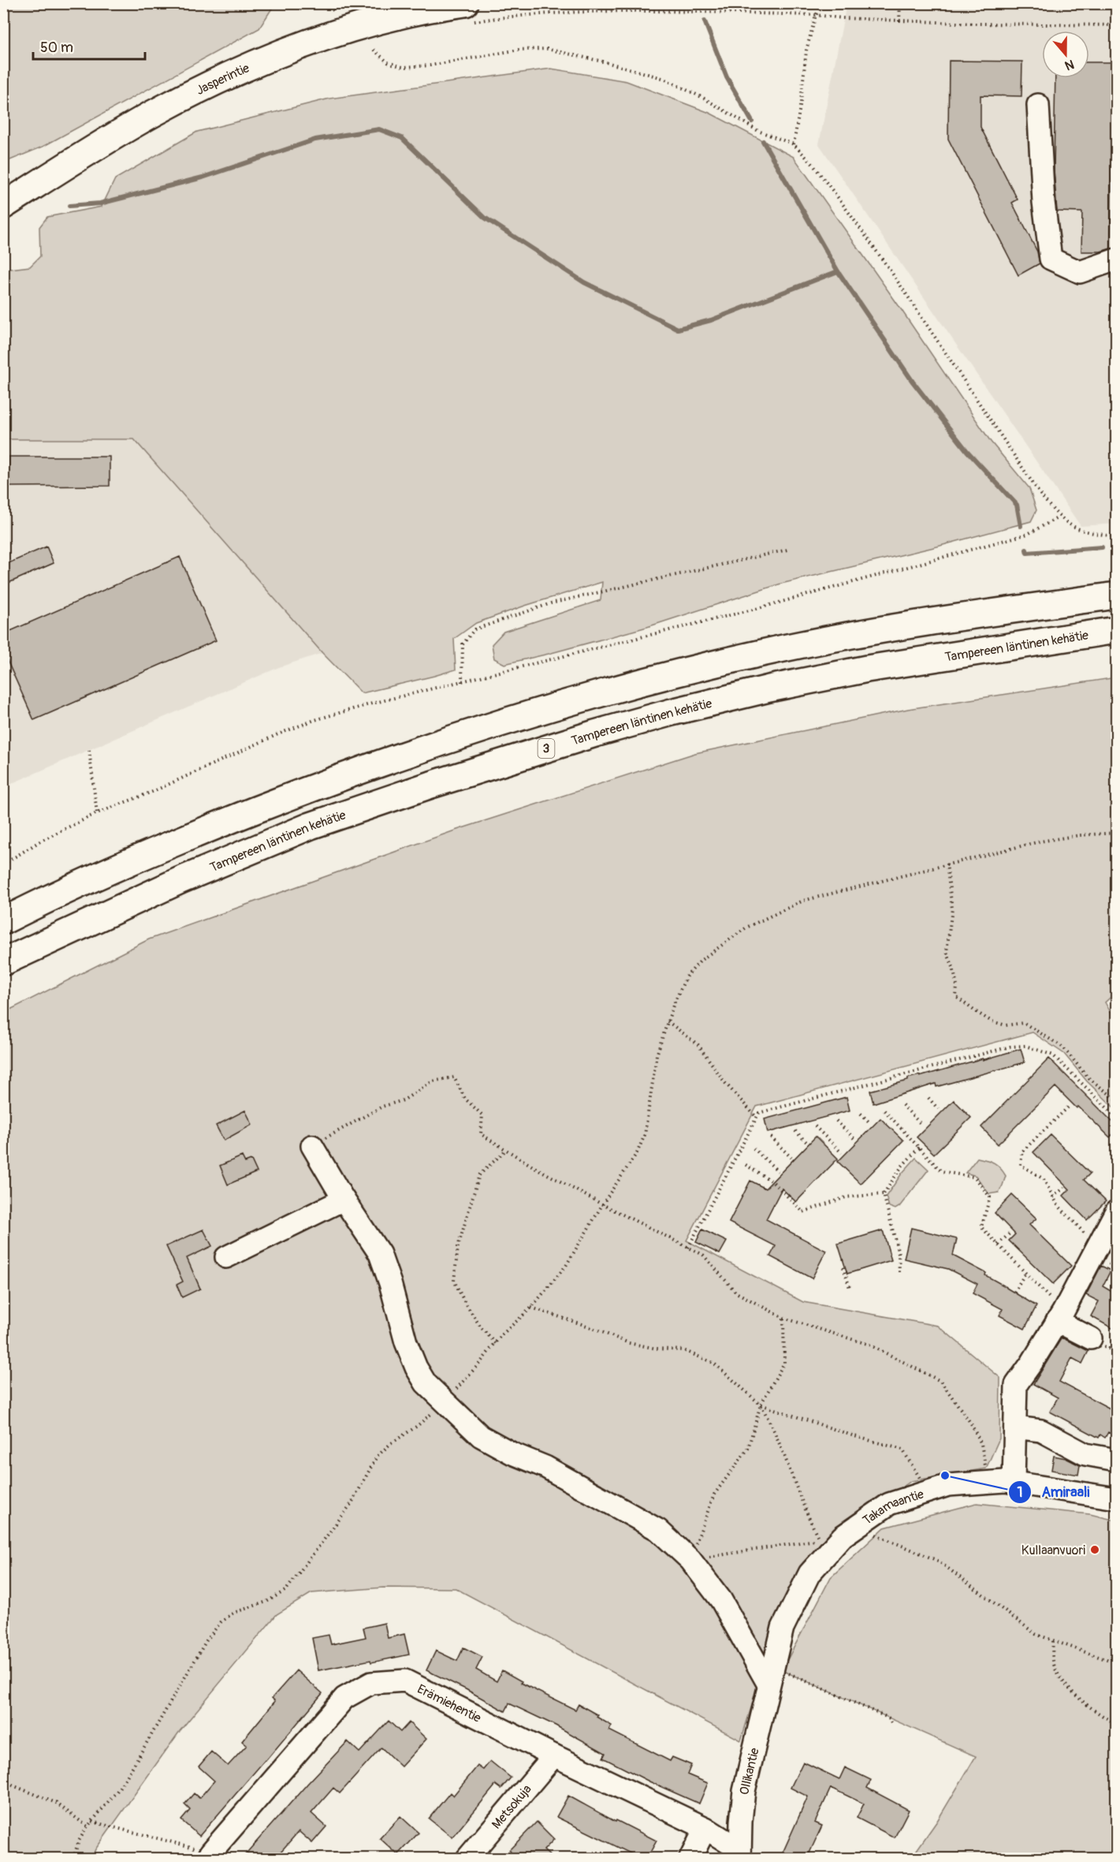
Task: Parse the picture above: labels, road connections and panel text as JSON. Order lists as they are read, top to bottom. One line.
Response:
{"streets":{"main road":["Jasperintie","Tampereen läntinen kehätie","3"],"street":["Takamaantie","Erämiehentie","Ollikantie","Metsokuja"]},"crossings":[["Takamaantie","Ollikantie"],["Erämiehentie","Ollikantie"],["Erämiehentie","Metsokuja"]],"places":["Amiraali","Kullaanvuori"],"scale_bar":"50 m","north":"bottom"}
